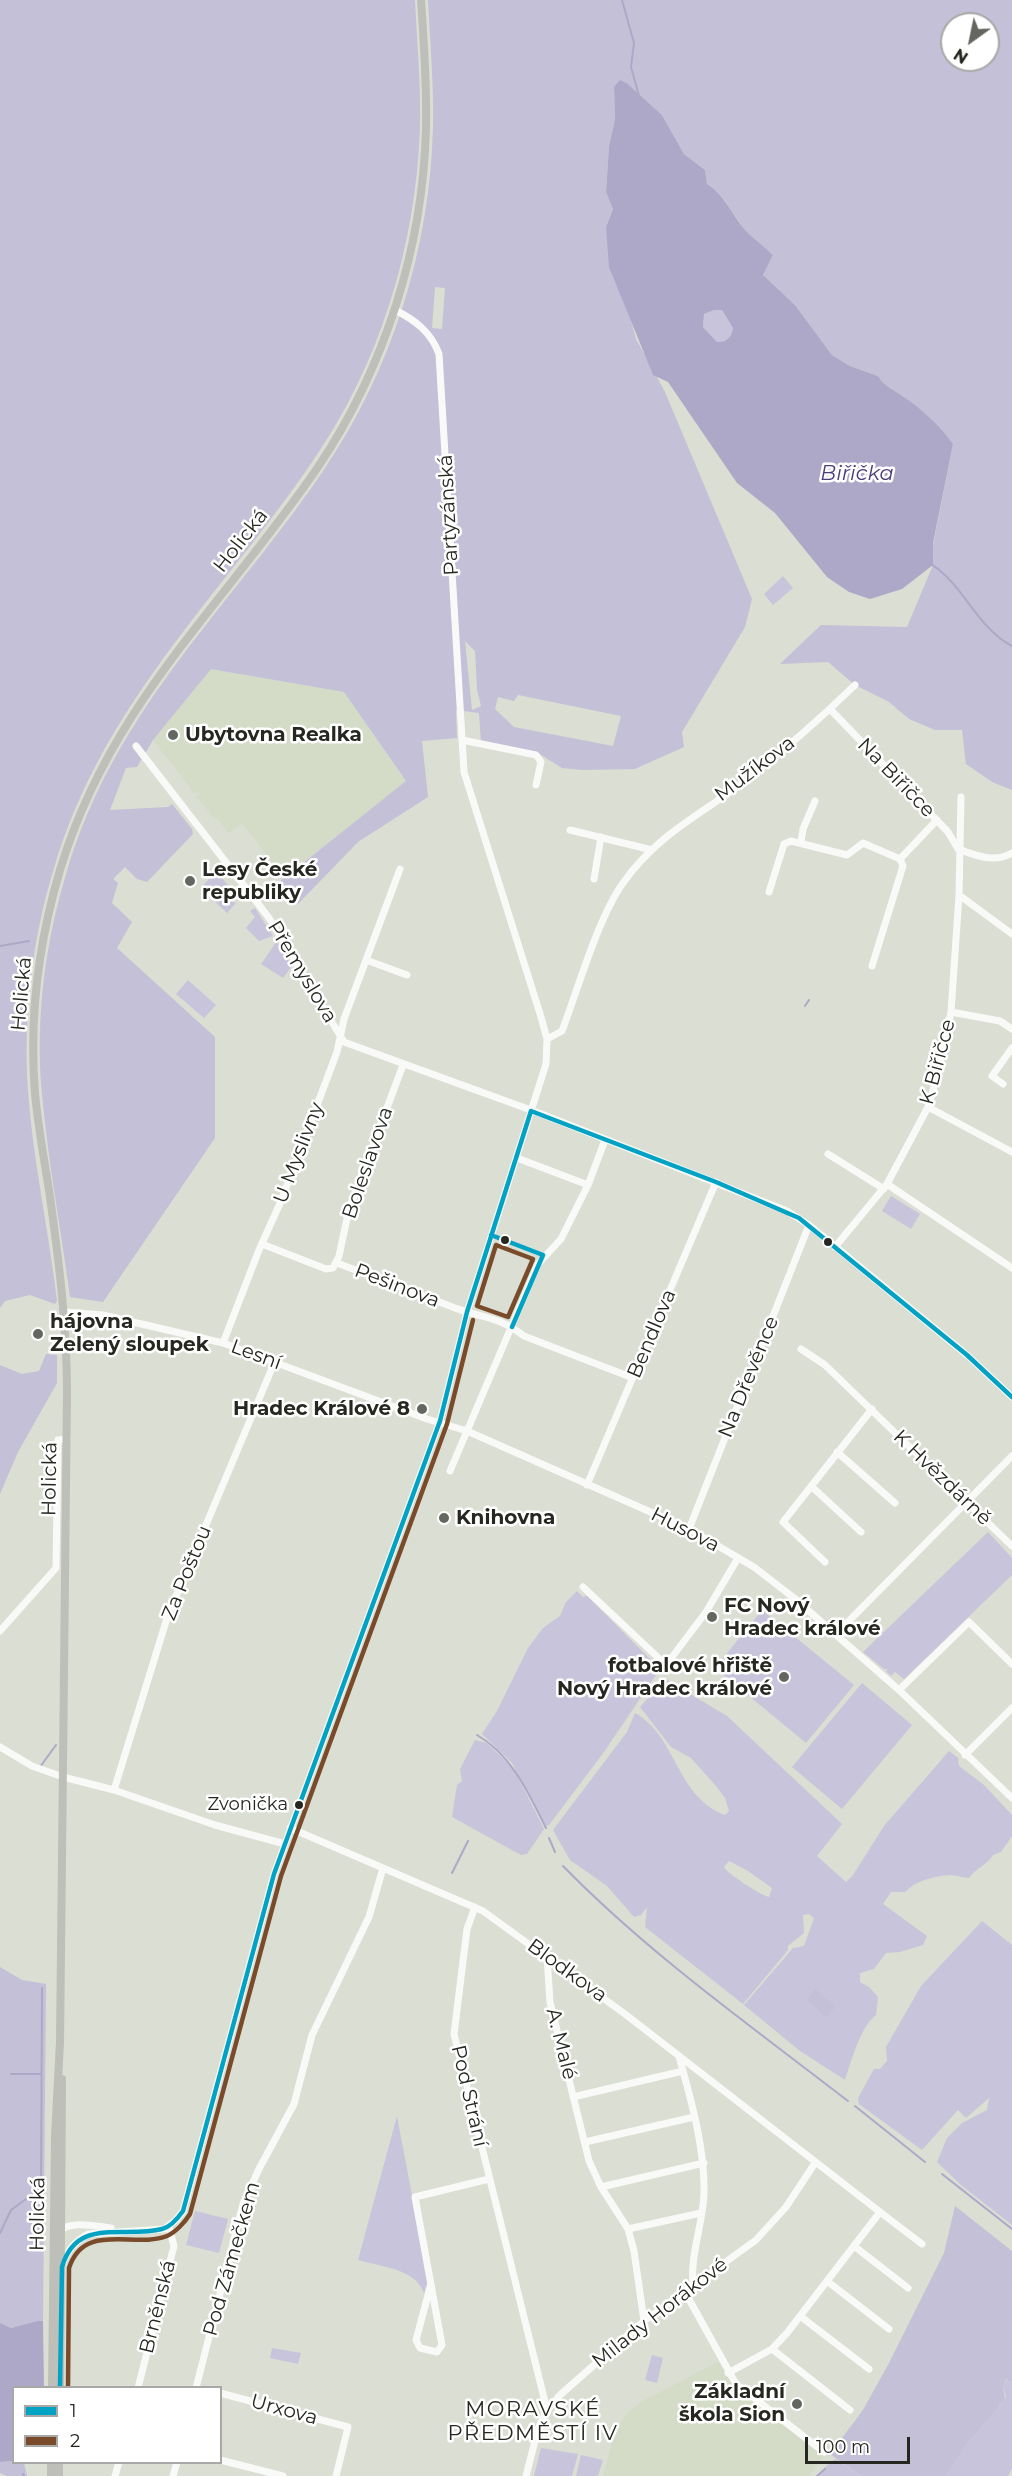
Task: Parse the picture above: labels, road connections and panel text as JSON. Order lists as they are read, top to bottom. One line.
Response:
{"streets":{"main road":["Holická"],"street":["Partyzánská","Mužíkova","Na Biřičce","Přemyslova","K Biřičce","U Myslivny","Boleslavova","Pešinova","Bendlova","Lesní","Na Dřevěnce","K Hvězdárně","Husova","Za Poštou","Blodkova","A. Malé","Pod Strání","Pod Zámečkem","Brněnská","Milady Horákové","Urxova"]},"crossings":[["Partyzánská","Holická"],["Partyzánská","Mužíkova"],["Partyzánská","Přemyslova"],["Holická","Lesní"],["Holická","Brněnská"],["Mužíkova","Na Biřičce"],["Na Biřičce","K Biřičce"],["Přemyslova","K Biřičce"],["Přemyslova","U Myslivny"],["Přemyslova","Boleslavova"],["Přemyslova","Bendlova"],["Přemyslova","Na Dřevěnce"],["U Myslivny","Pešinova"],["U Myslivny","Lesní"],["Boleslavova","Pešinova"],["Pešinova","Bendlova"],["Bendlova","Husova"],["Lesní","Husova"],["Lesní","Za Poštou"],["Na Dřevěnce","Husova"],["Blodkova","A. Malé"],["Blodkova","Pod Strání"],["Blodkova","Pod Zámečkem"],["Blodkova","Milady Horákové"],["A. Malé","Milady Horákové"],["Pod Strání","Milady Horákové"]],"districts":["MORAVSKÉ PŘEDMĚSTÍ IV"],"water":["Biřička"],"places":["Ubytovna Realka","Lesy České republiky","hájovna Zelený sloupek","Hradec Králové 8","Knihovna","FC Nový Hradec králové","fotbalové hřiště Nový Hradec králové","Zvonička","Základní škola Sion"],"lines":["transit line 1","transit line 2"],"legend":["1","2"],"scale_bar":"100 m","north":"bottom left"}
